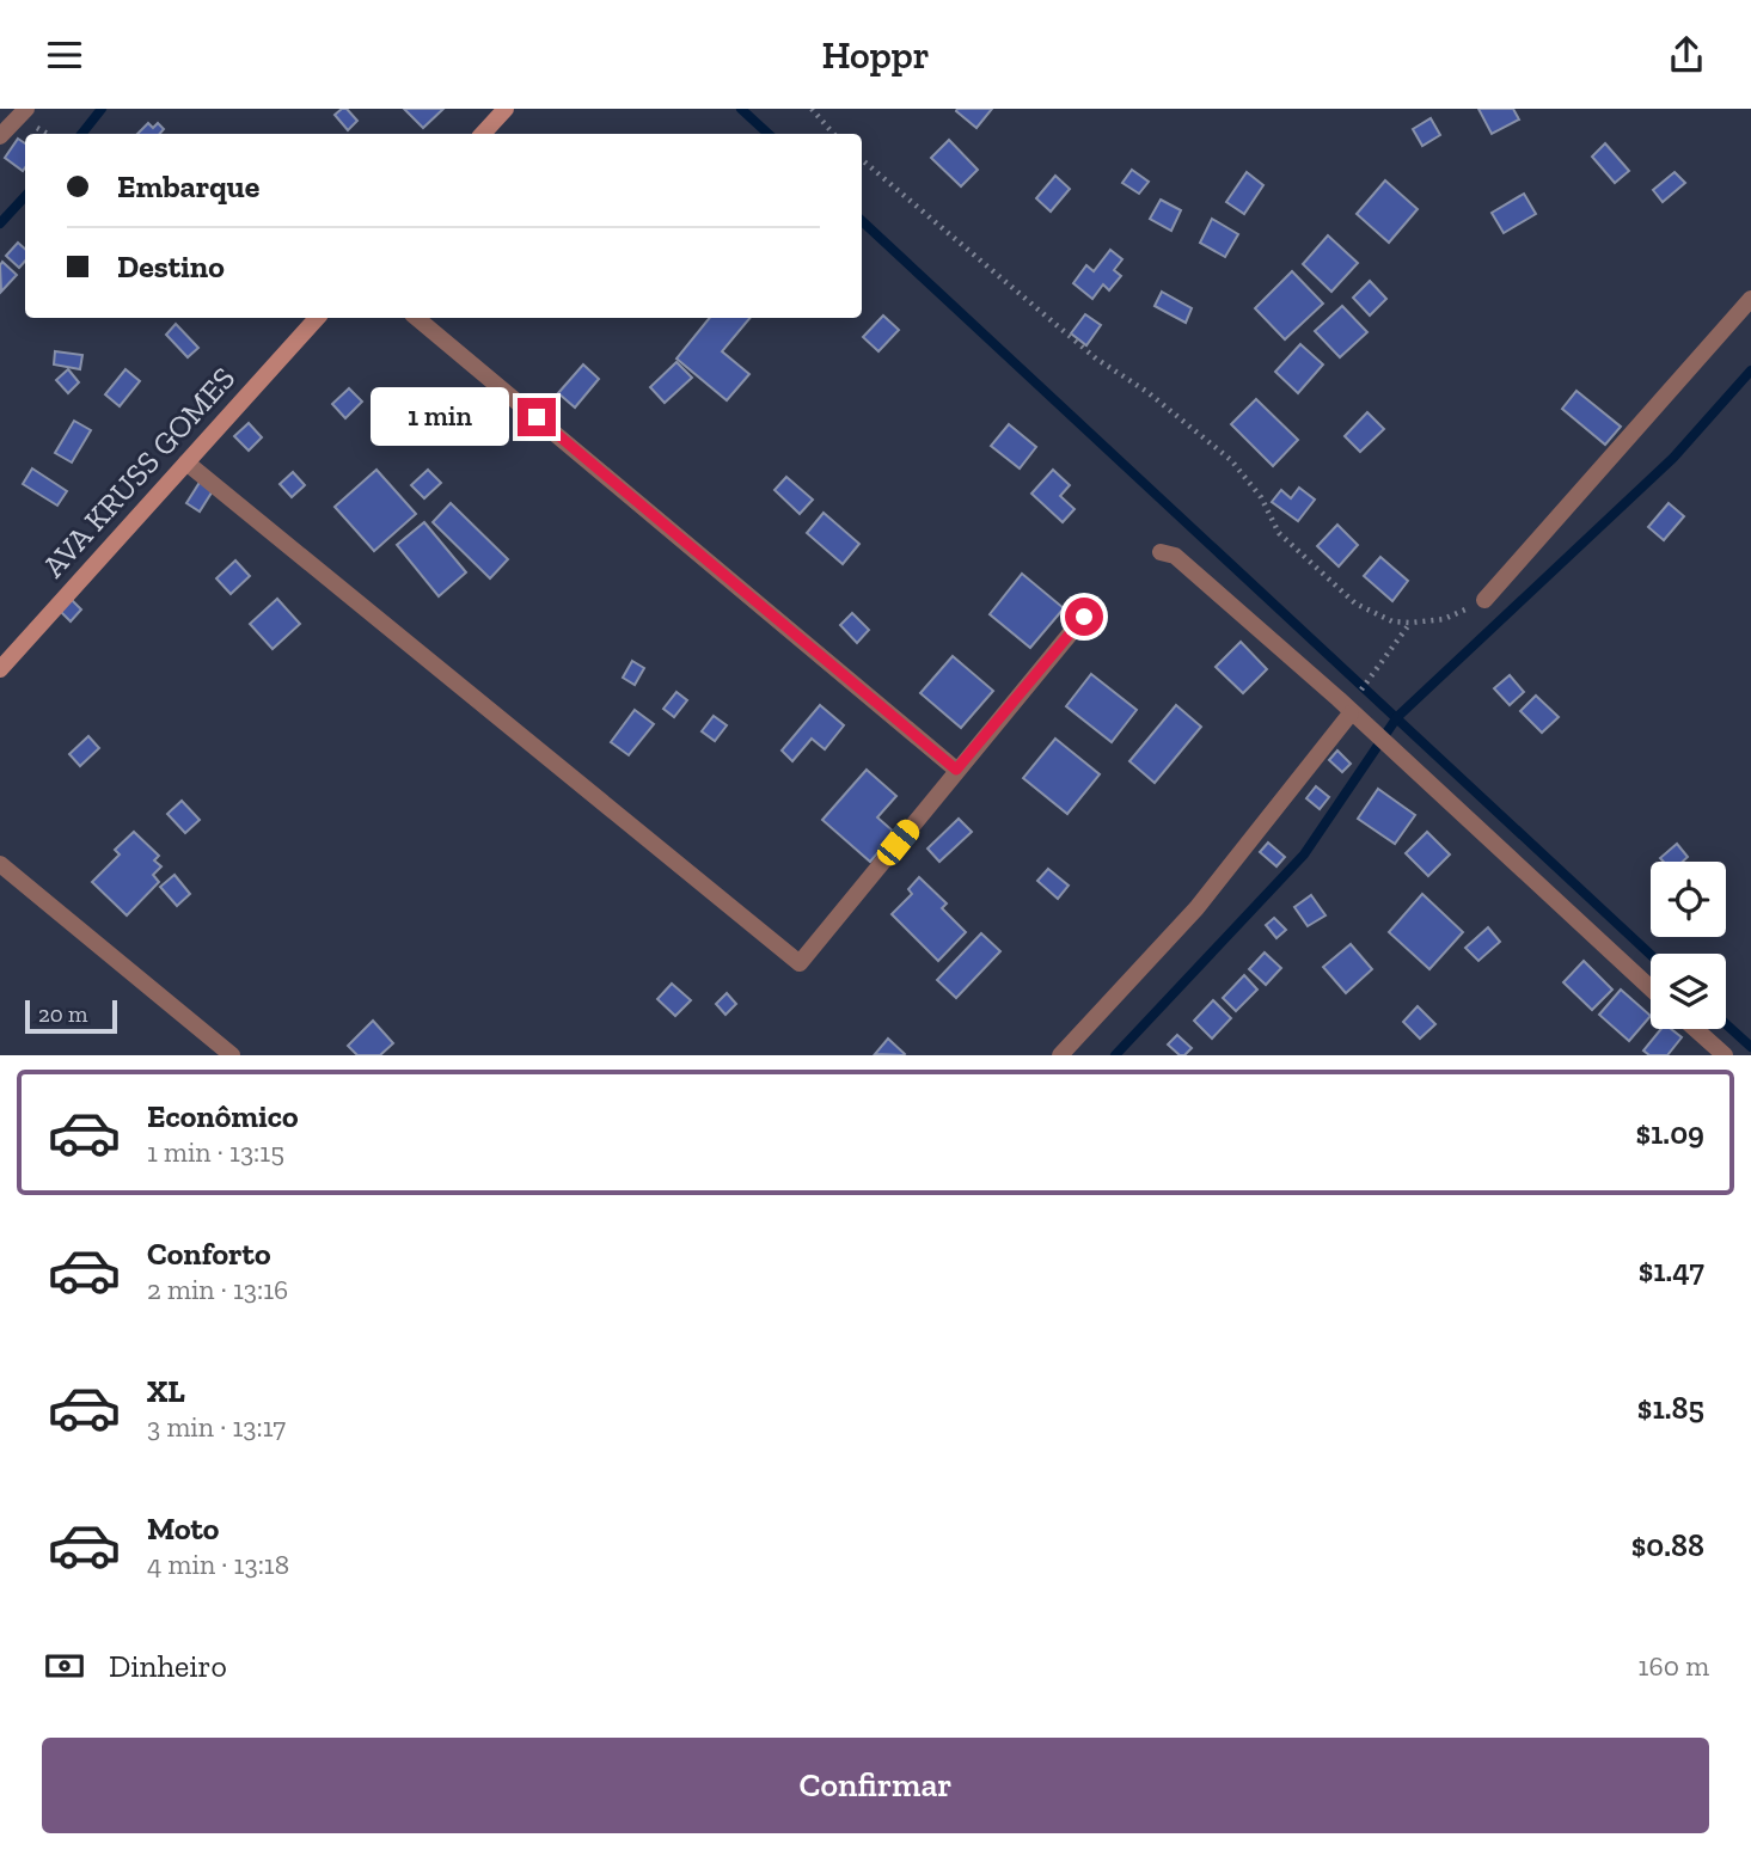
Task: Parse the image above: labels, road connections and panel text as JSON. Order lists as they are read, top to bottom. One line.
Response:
{"streets":{"street":["AVA KRUSS GOMES"]},"scale_bar":"20 m","page":{"header":"Hoppr","banner":["Embarque","Destino"],"bubble":"1 min","scale":"20 m","list":[{"name":"Econômico","note":"1 min · 13:15","value":"$1.09"},{"name":"Conforto","note":"2 min · 13:16","value":"$1.47"},{"name":"XL","note":"3 min · 13:17","value":"$1.85"},{"name":"Moto","note":"4 min · 13:18","value":"$0.88"}],"pay":["Dinheiro","160 m"],"buttons":"Confirmar"}}
